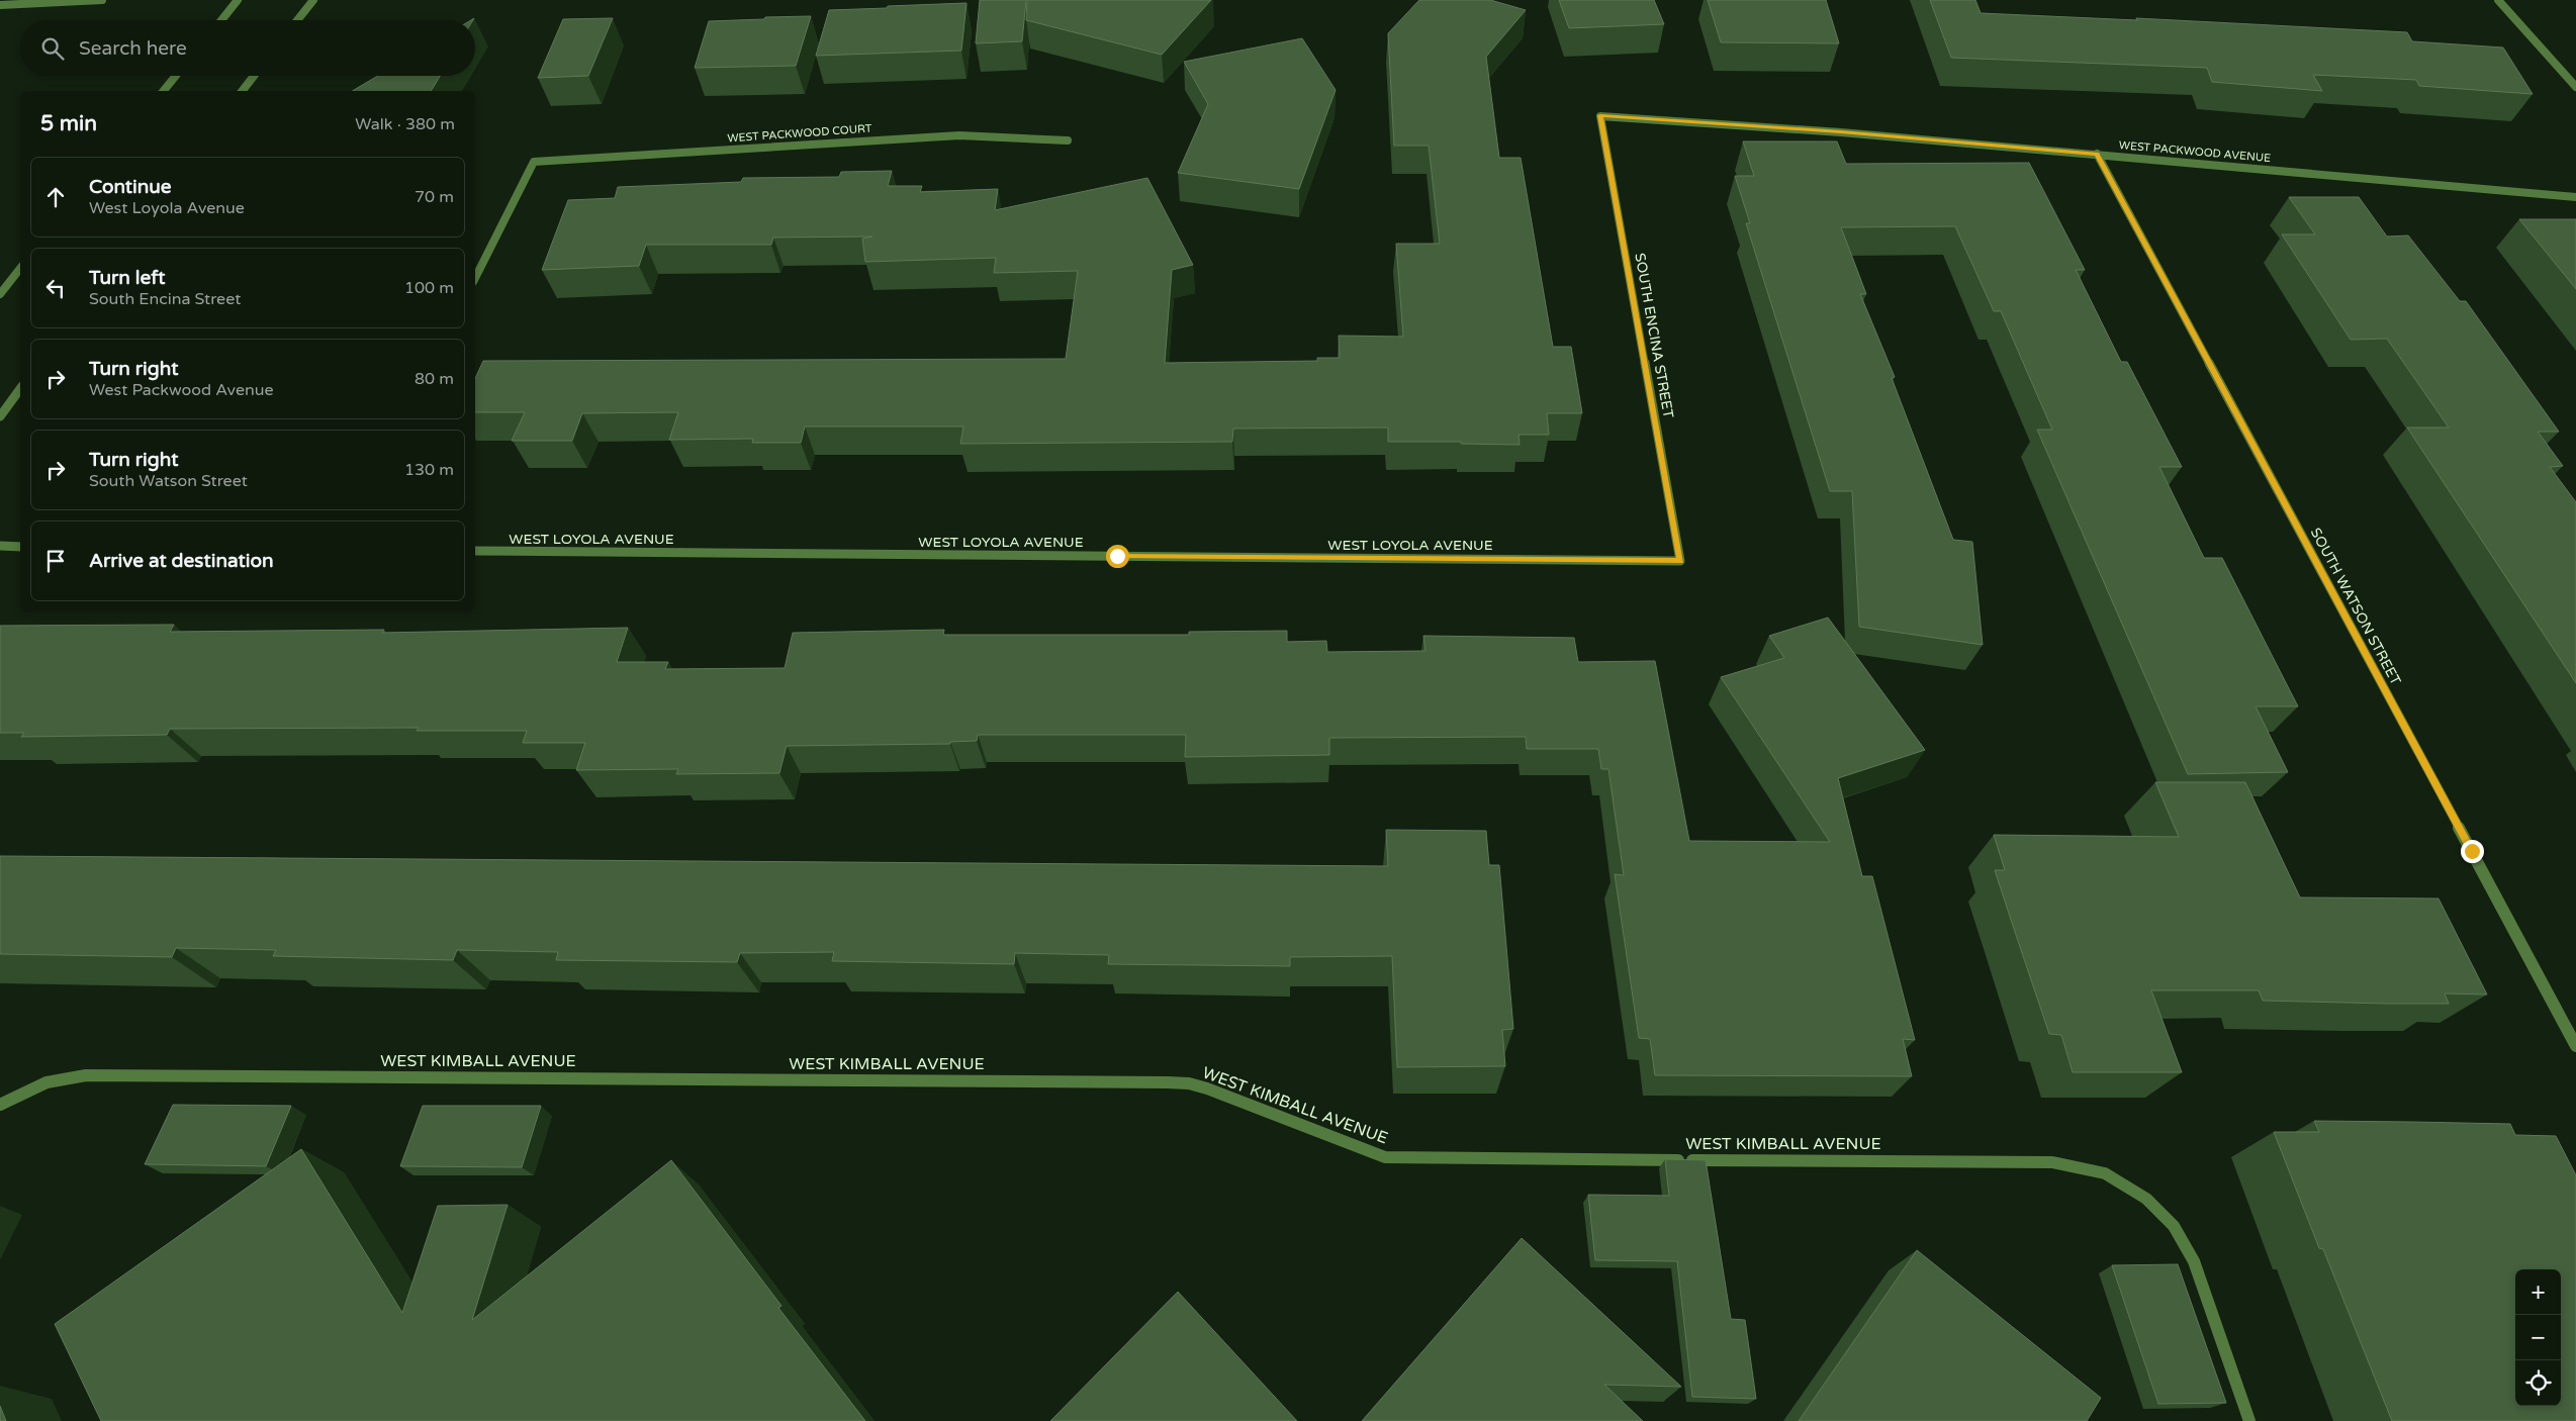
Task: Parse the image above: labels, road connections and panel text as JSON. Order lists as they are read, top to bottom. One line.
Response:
{"streets":{"street":["WEST PACKWOOD COURT","WEST PACKWOOD AVENUE","SOUTH ENCINA STREET","WEST LOYOLA AVENUE","SOUTH WATSON STREET","WEST KIMBALL AVENUE"]},"crossings":[["WEST PACKWOOD AVENUE","SOUTH ENCINA STREET"],["WEST PACKWOOD AVENUE","SOUTH WATSON STREET"],["SOUTH ENCINA STREET","WEST LOYOLA AVENUE"]],"page":{"search":"Search here","heading":["5 min","Walk · 380 m"],"list":[["Continue","West Loyola Avenue","70 m"],["Turn left","South Encina Street","100 m"],["Turn right","West Packwood Avenue","80 m"],["Turn right","South Watson Street","130 m"],"Arrive at destination"],"map_buttons":["+","−"]}}
